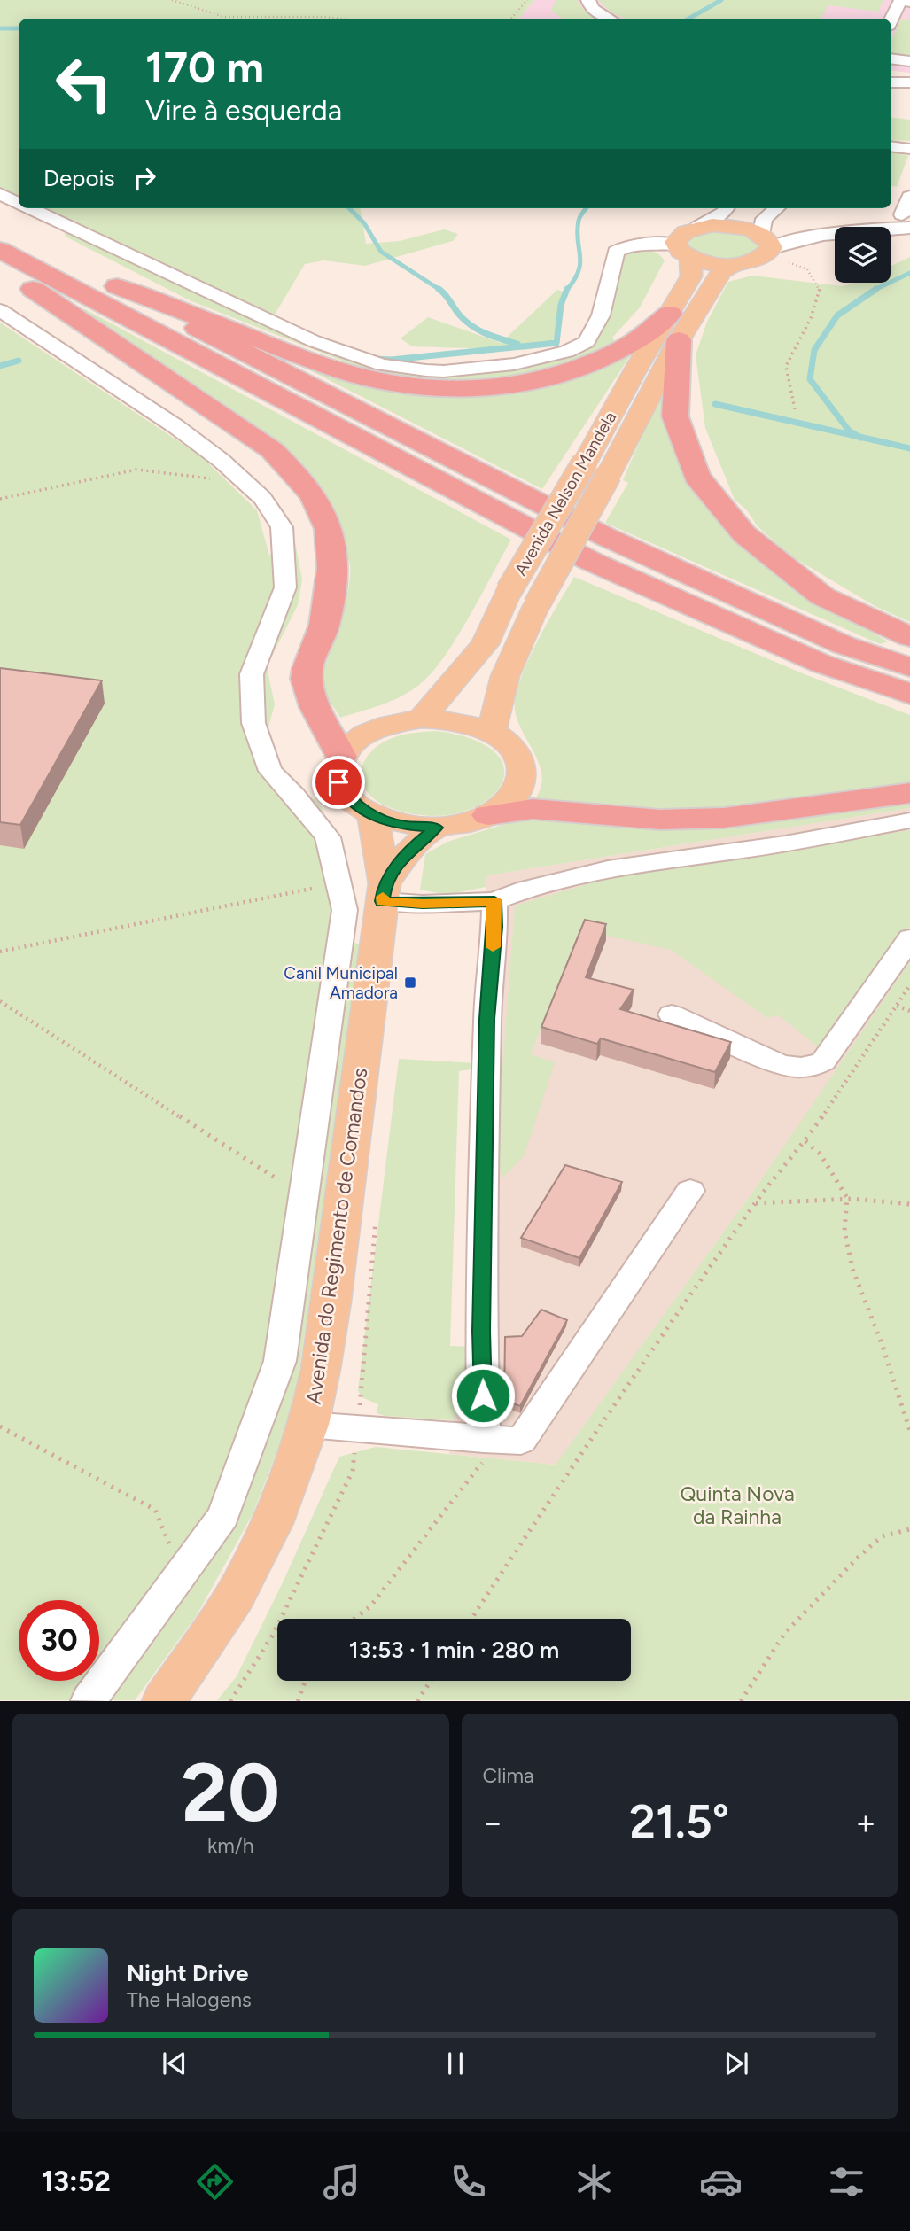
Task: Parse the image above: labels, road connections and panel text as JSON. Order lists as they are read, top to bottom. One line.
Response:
{"streets":{"main road":["Avenida Nelson Mandela","Avenida do Regimento de Comandos"]},"crossings":[["Avenida Nelson Mandela","Avenida do Regimento de Comandos"]],"parks":["Quinta Nova da Rainha"],"places":{"transit":["Canil Municipal Amadora"]},"page":{"turn":["170 m","Vire à esquerda"],"then":"Depois","limit":"30","trip":"13:53 · 1 min · 280 m","tile":[["20","km/h"],"Clima"],"heat":["−","21.5°","+"],"song":["Night Drive","The Halogens"],"tabs":"13:52"}}
